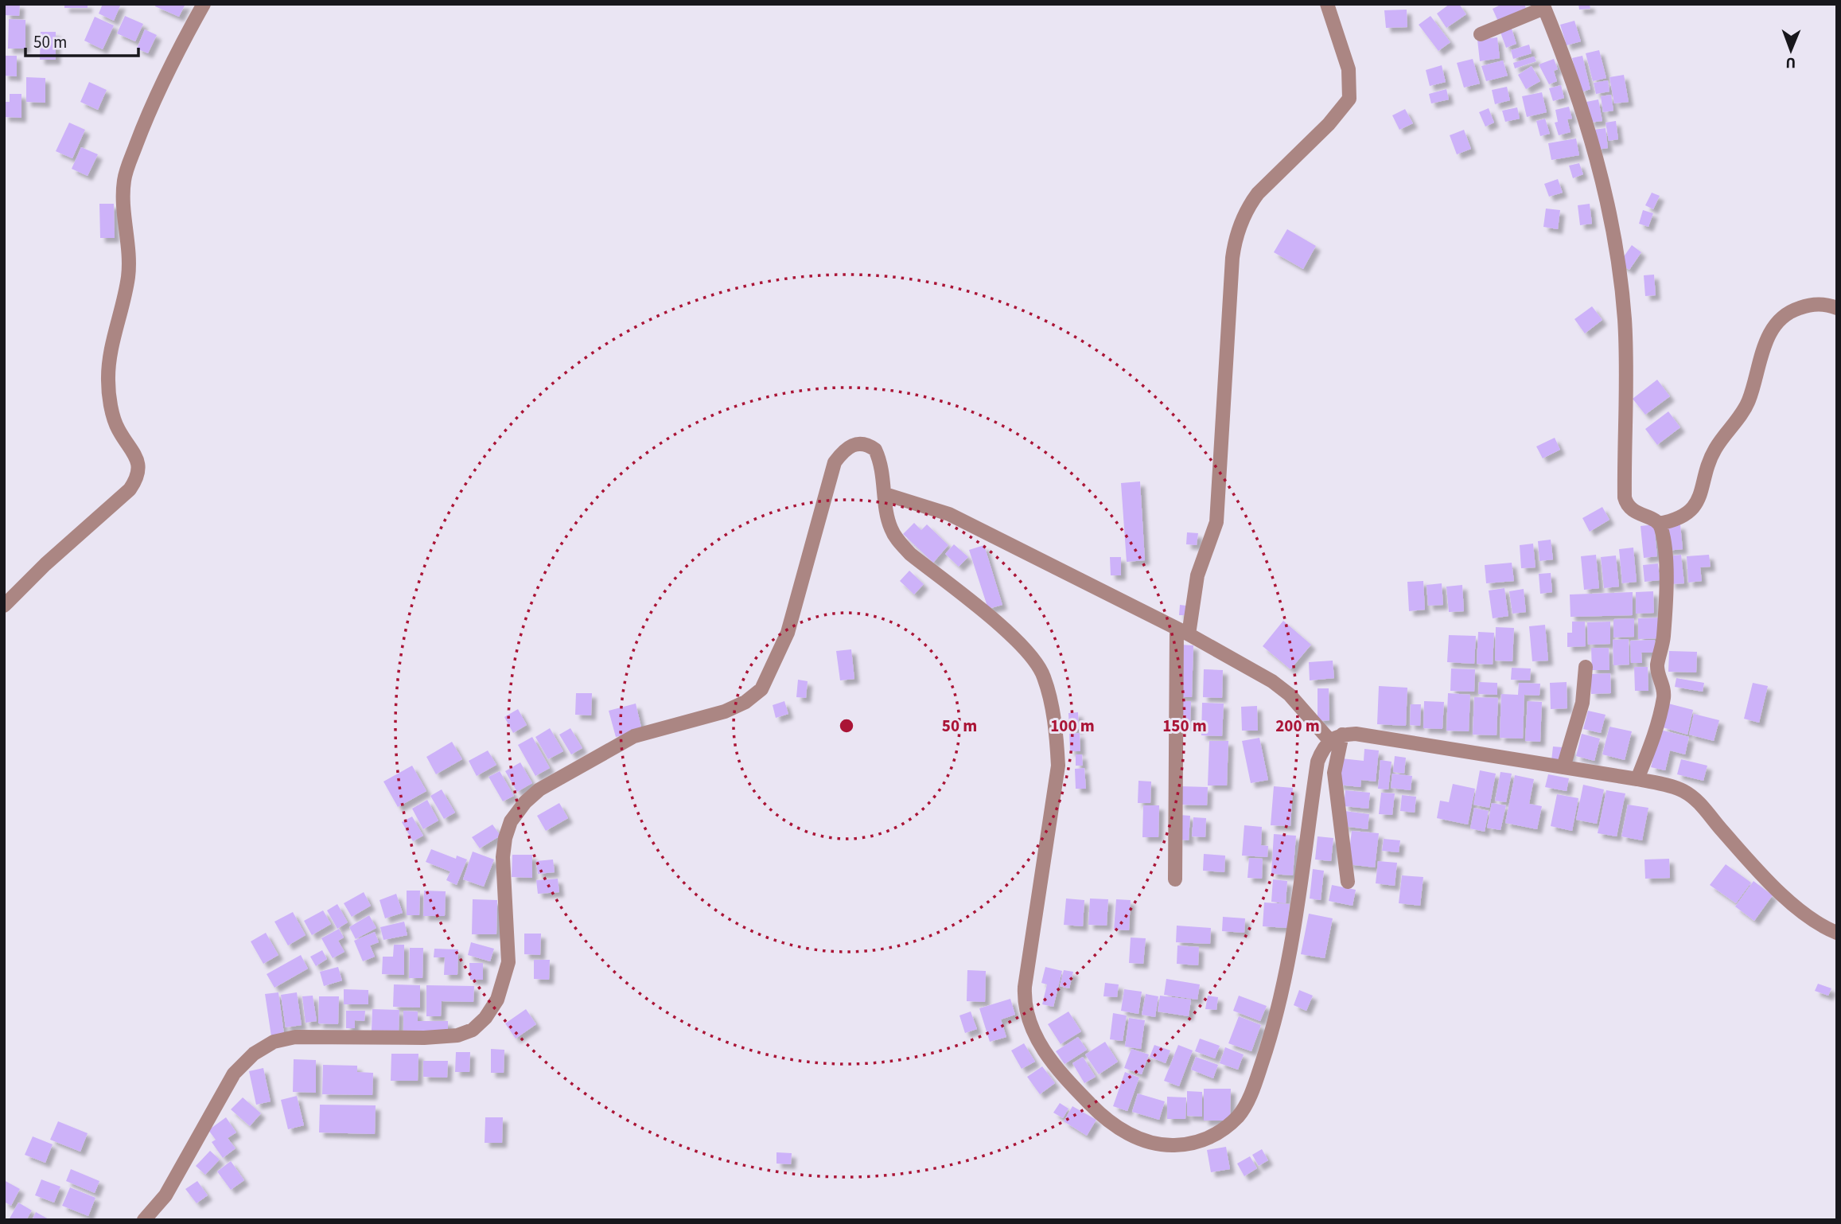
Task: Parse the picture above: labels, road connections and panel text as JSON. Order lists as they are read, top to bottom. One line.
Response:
{"scale_bar":"50 m","north":"bottom","rings":["50 m","100 m","150 m","200 m"]}
